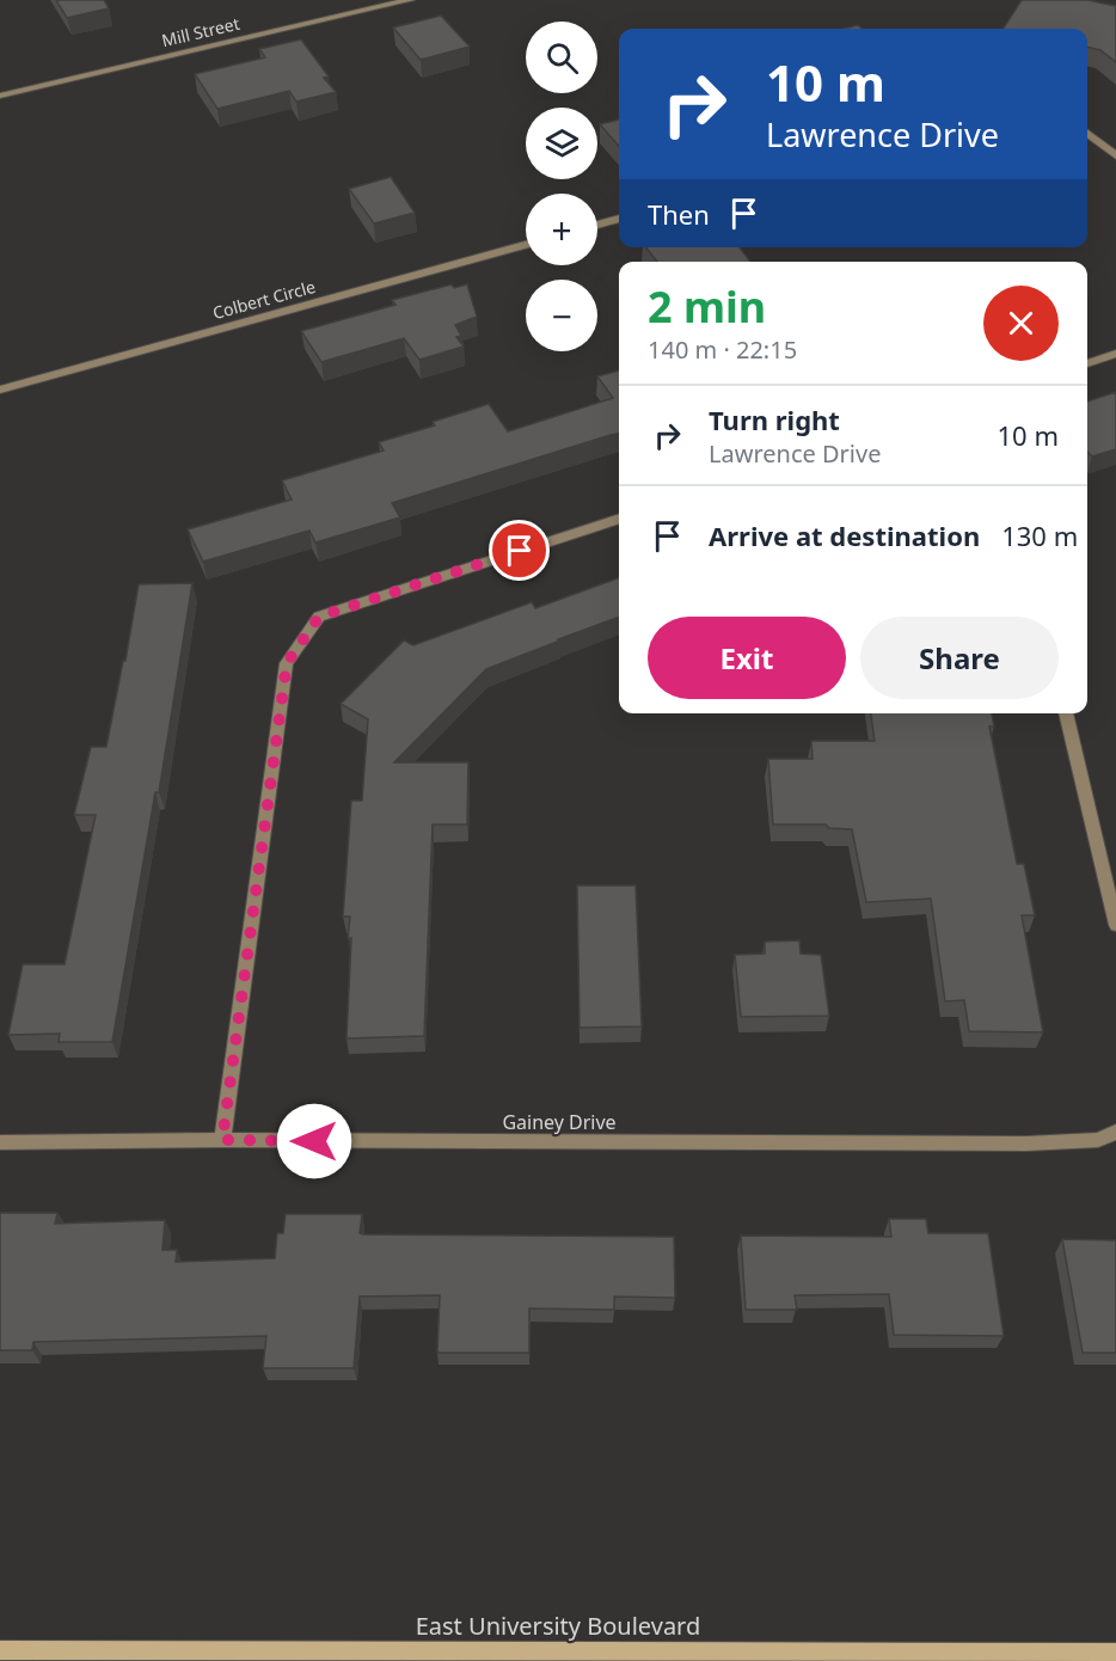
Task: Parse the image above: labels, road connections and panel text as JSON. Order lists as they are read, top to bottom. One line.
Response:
{"streets":{"street":["Mill Street","Colbert Circle","Gainey Drive","East University Boulevard"]},"page":{"map_buttons":["+","−"],"turn":["10 m","Lawrence Drive"],"then":"Then","heading":["2 min","140 m · 22:15"],"list":[{"name":"Turn right","note":"Lawrence Drive","value":"10 m"},{"name":"Arrive at destination","value":"130 m"}],"buttons":["Exit","Share"]}}
